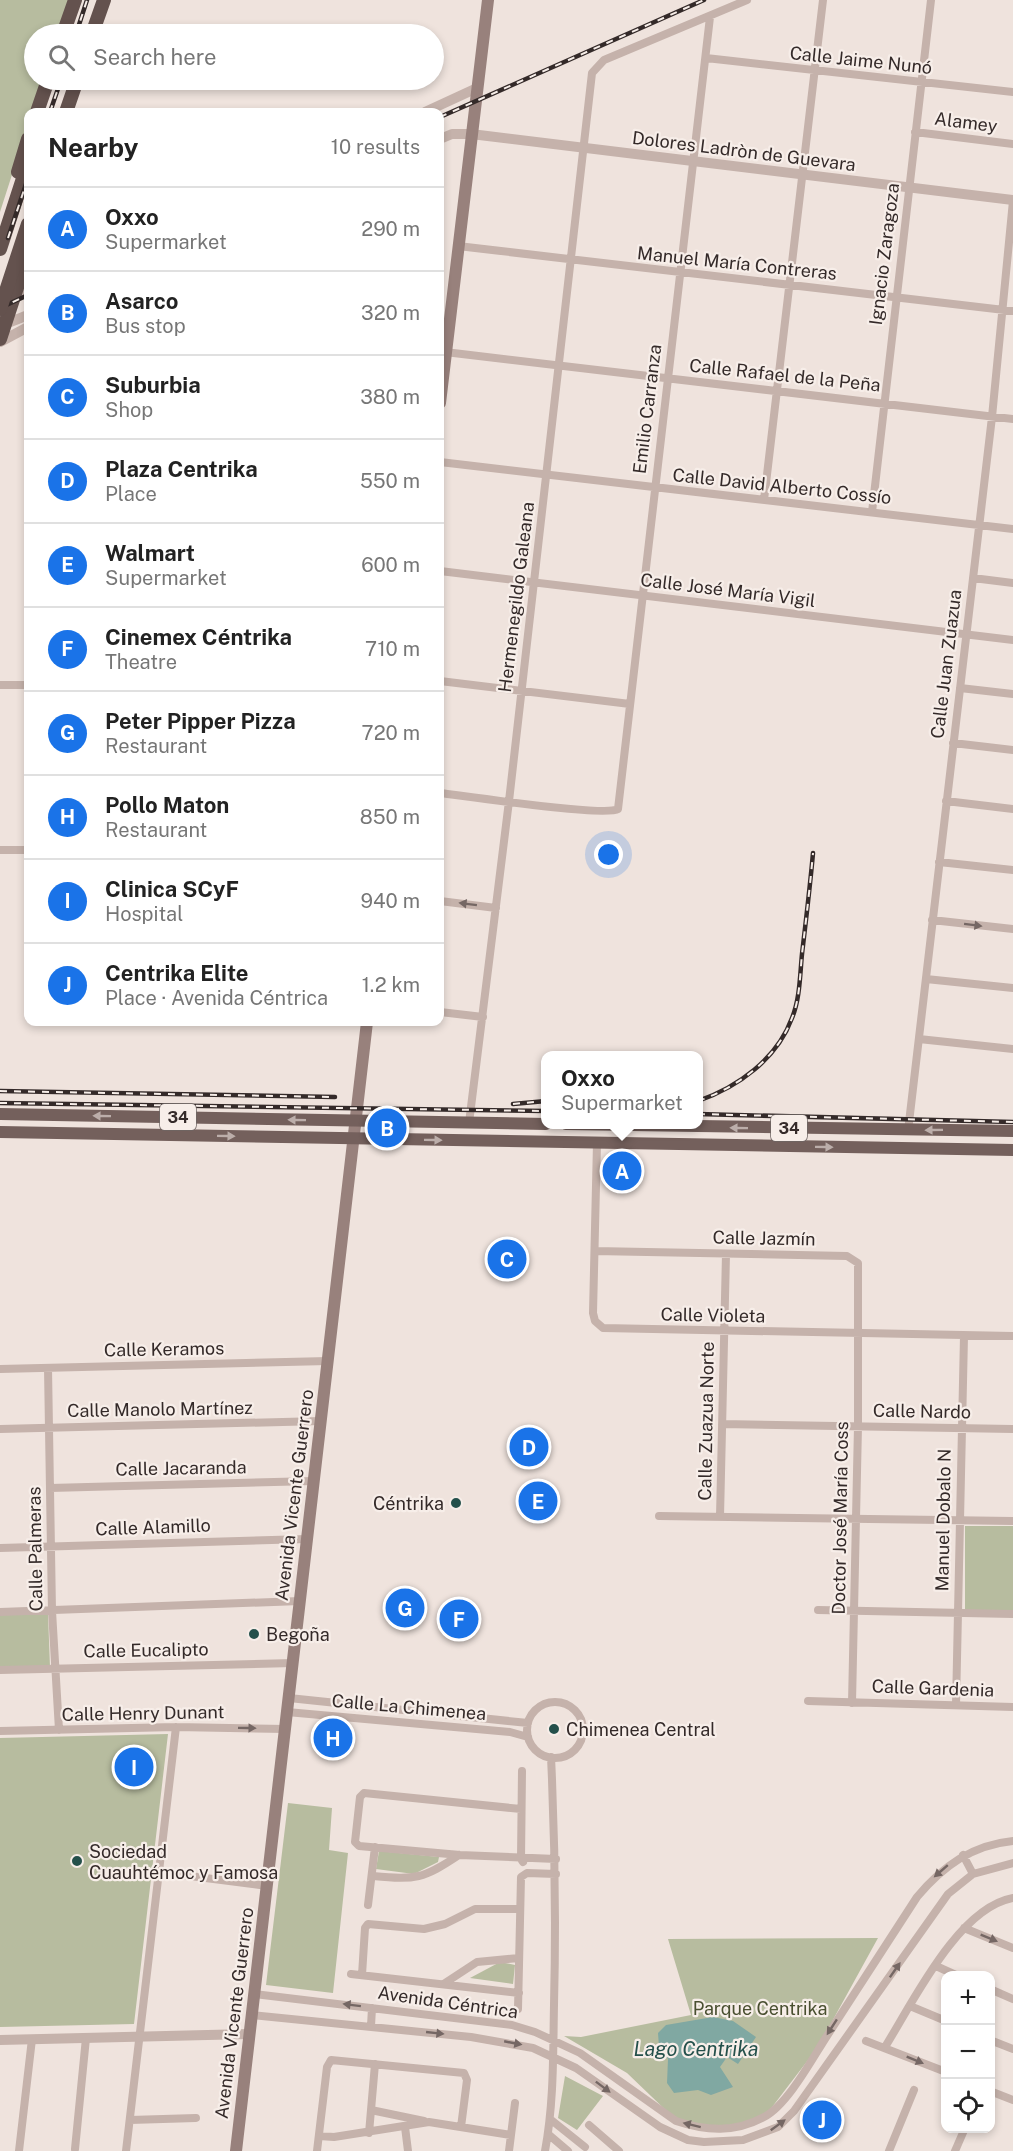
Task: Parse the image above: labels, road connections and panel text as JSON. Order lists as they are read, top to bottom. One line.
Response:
{"streets":{"main road":["34","Avenida Vicente Guerrero"],"street":["Calle Jaime Nunó","Alamey","Dolores Ladròn de Guevara","Ignacio Zaragoza","Manuel María Contreras","Calle Rafael de la Peña","Emilio Carranza","Calle David Alberto Cossío","Calle José María Vigil","Hermenegildo Galeana","Calle Juan Zuazua","Calle Jazmín","Calle Violeta","Calle Keramos","Calle Manolo Martínez","Calle Nardo","Calle Zuazua Norte","Calle Jacaranda","Doctor José María Coss","Manuel Dobalo N","Calle Alamillo","Calle Palmeras","Calle Eucalipto","Calle Gardenia","Calle La Chimenea","Calle Henry Dunant","Avenida Céntrica"]},"crossings":[["Calle Jaime Nunó","Ignacio Zaragoza"],["Calle Jaime Nunó","Emilio Carranza"],["Alamey","Ignacio Zaragoza"],["Dolores Ladròn de Guevara","Ignacio Zaragoza"],["Dolores Ladròn de Guevara","Emilio Carranza"],["Dolores Ladròn de Guevara","Hermenegildo Galeana"],["Dolores Ladròn de Guevara","Calle Juan Zuazua"],["Ignacio Zaragoza","Manuel María Contreras"],["Ignacio Zaragoza","Calle Rafael de la Peña"],["Ignacio Zaragoza","Calle David Alberto Cossío"],["Manuel María Contreras","Emilio Carranza"],["Manuel María Contreras","Hermenegildo Galeana"],["Manuel María Contreras","Calle Juan Zuazua"],["Calle Rafael de la Peña","Emilio Carranza"],["Calle Rafael de la Peña","Hermenegildo Galeana"],["Calle Rafael de la Peña","Calle Juan Zuazua"],["Emilio Carranza","Calle David Alberto Cossío"],["Emilio Carranza","Calle José María Vigil"],["Emilio Carranza","Hermenegildo Galeana"],["Calle David Alberto Cossío","Hermenegildo Galeana"],["Calle David Alberto Cossío","Calle Juan Zuazua"],["Calle José María Vigil","Hermenegildo Galeana"],["Calle José María Vigil","Calle Juan Zuazua"],["Hermenegildo Galeana","34"],["Calle Juan Zuazua","34"],["34","Calle Violeta"],["34","Avenida Vicente Guerrero"],["Calle Jazmín","Calle Violeta"],["Calle Jazmín","Calle Zuazua Norte"],["Calle Jazmín","Doctor José María Coss"],["Calle Violeta","Calle Zuazua Norte"],["Calle Violeta","Doctor José María Coss"],["Calle Violeta","Manuel Dobalo N"],["Calle Keramos","Avenida Vicente Guerrero"],["Calle Keramos","Calle Palmeras"],["Calle Manolo Martínez","Avenida Vicente Guerrero"],["Calle Manolo Martínez","Calle Palmeras"],["Calle Nardo","Calle Zuazua Norte"],["Calle Nardo","Doctor José María Coss"],["Calle Nardo","Manuel Dobalo N"],["Calle Jacaranda","Avenida Vicente Guerrero"],["Calle Jacaranda","Calle Palmeras"],["Avenida Vicente Guerrero","Calle Alamillo"],["Avenida Vicente Guerrero","Calle Eucalipto"],["Avenida Vicente Guerrero","Calle La Chimenea"],["Avenida Vicente Guerrero","Calle Henry Dunant"],["Avenida Vicente Guerrero","Avenida Céntrica"],["Doctor José María Coss","Calle Gardenia"],["Manuel Dobalo N","Calle Gardenia"],["Calle Alamillo","Calle Palmeras"],["Calle Palmeras","Calle Eucalipto"],["Calle Palmeras","Calle Henry Dunant"]],"one_way":["Calle Henry Dunant"],"water":["Lago Centrika"],"parks":["Parque Centrika"],"places":["Céntrika","Begoña","Chimenea Central","Sociedad Cuauhtémoc y Famosa"],"page":{"search":"Search here","heading":["Nearby","10 results"],"list":[{"mark":"A","name":"Oxxo","note":"Supermarket","value":"290 m"},{"mark":"B","name":"Asarco","note":"Bus stop","value":"320 m"},{"mark":"C","name":"Suburbia","note":"Shop","value":"380 m"},{"mark":"D","name":"Plaza Centrika","note":"Place","value":"550 m"},{"mark":"E","name":"Walmart","note":"Supermarket","value":"600 m"},{"mark":"F","name":"Cinemex Céntrika","note":"Theatre","value":"710 m"},{"mark":"G","name":"Peter Pipper Pizza","note":"Restaurant","value":"720 m"},{"mark":"H","name":"Pollo Maton","note":"Restaurant","value":"850 m"},{"mark":"I","name":"Clinica SCyF","note":"Hospital","value":"940 m"},{"mark":"J","name":"Centrika Elite","note":"Place · Avenida Céntrica","value":"1.2 km"}],"popup":["Oxxo","Supermarket"],"pins":["B","A","C","D","E","G","F","H","I","J"],"map_buttons":["+","−"]}}
